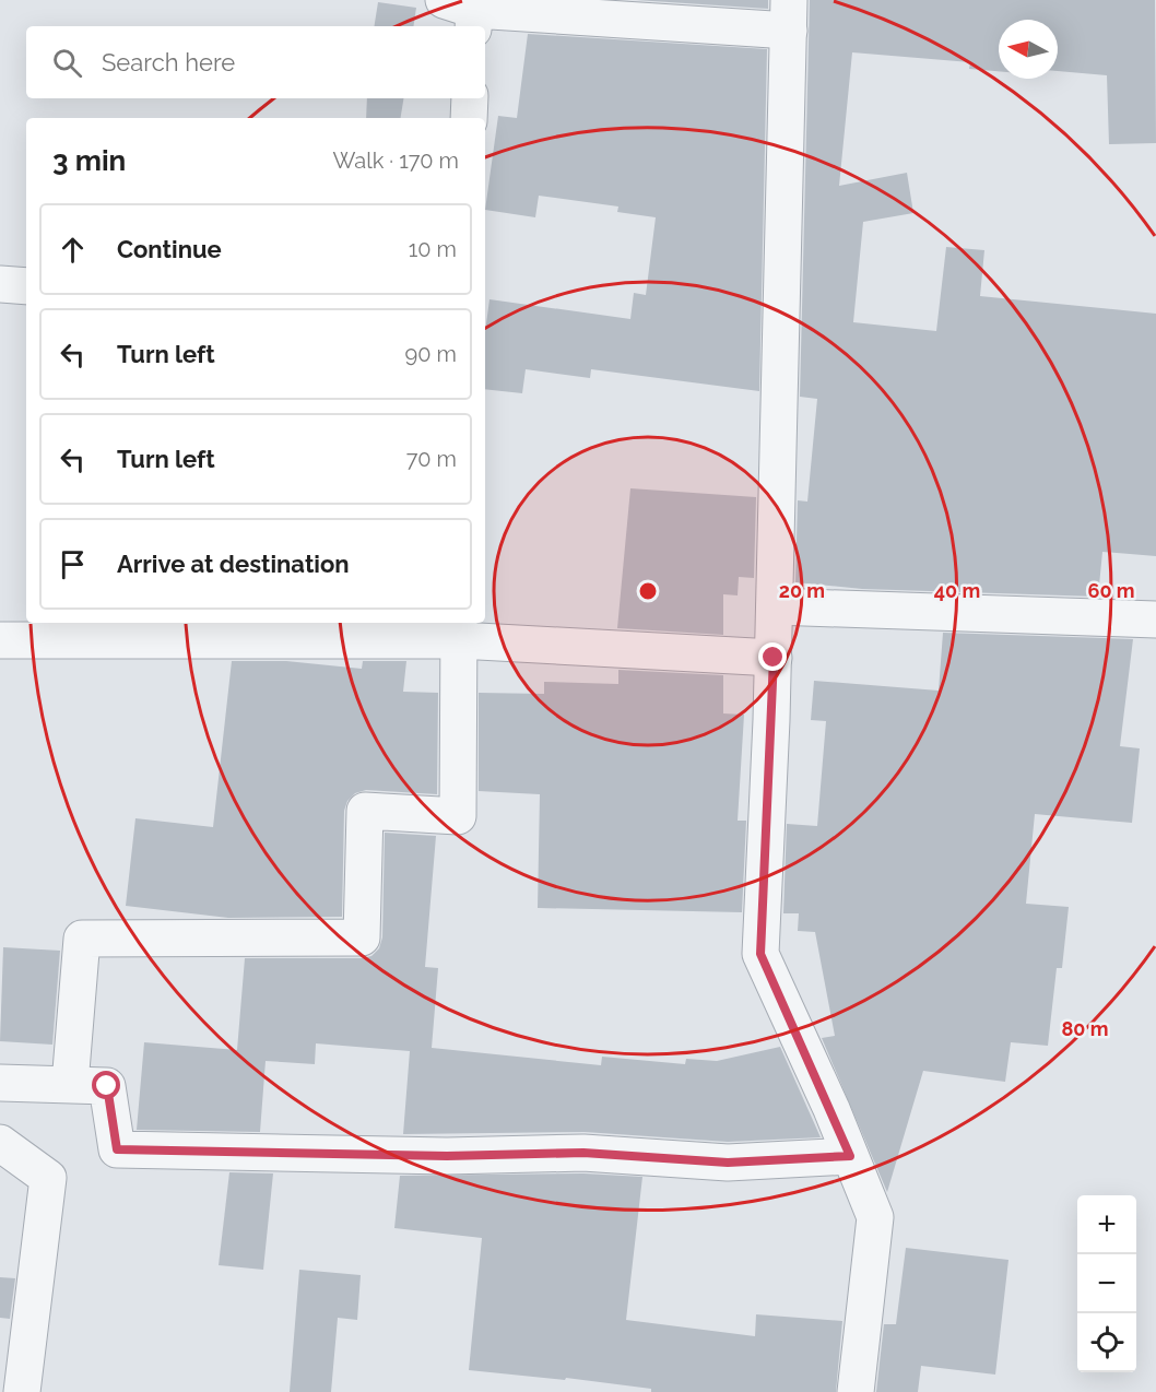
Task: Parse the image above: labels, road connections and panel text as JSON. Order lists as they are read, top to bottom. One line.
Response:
{"north":"left","page":{"search":"Search here","heading":["3 min","Walk · 170 m"],"list":[["Continue","10 m"],["Turn left","90 m"],["Turn left","70 m"],"Arrive at destination"],"map_buttons":["+","−"]},"rings":["20 m","40 m","60 m","80 m"]}
